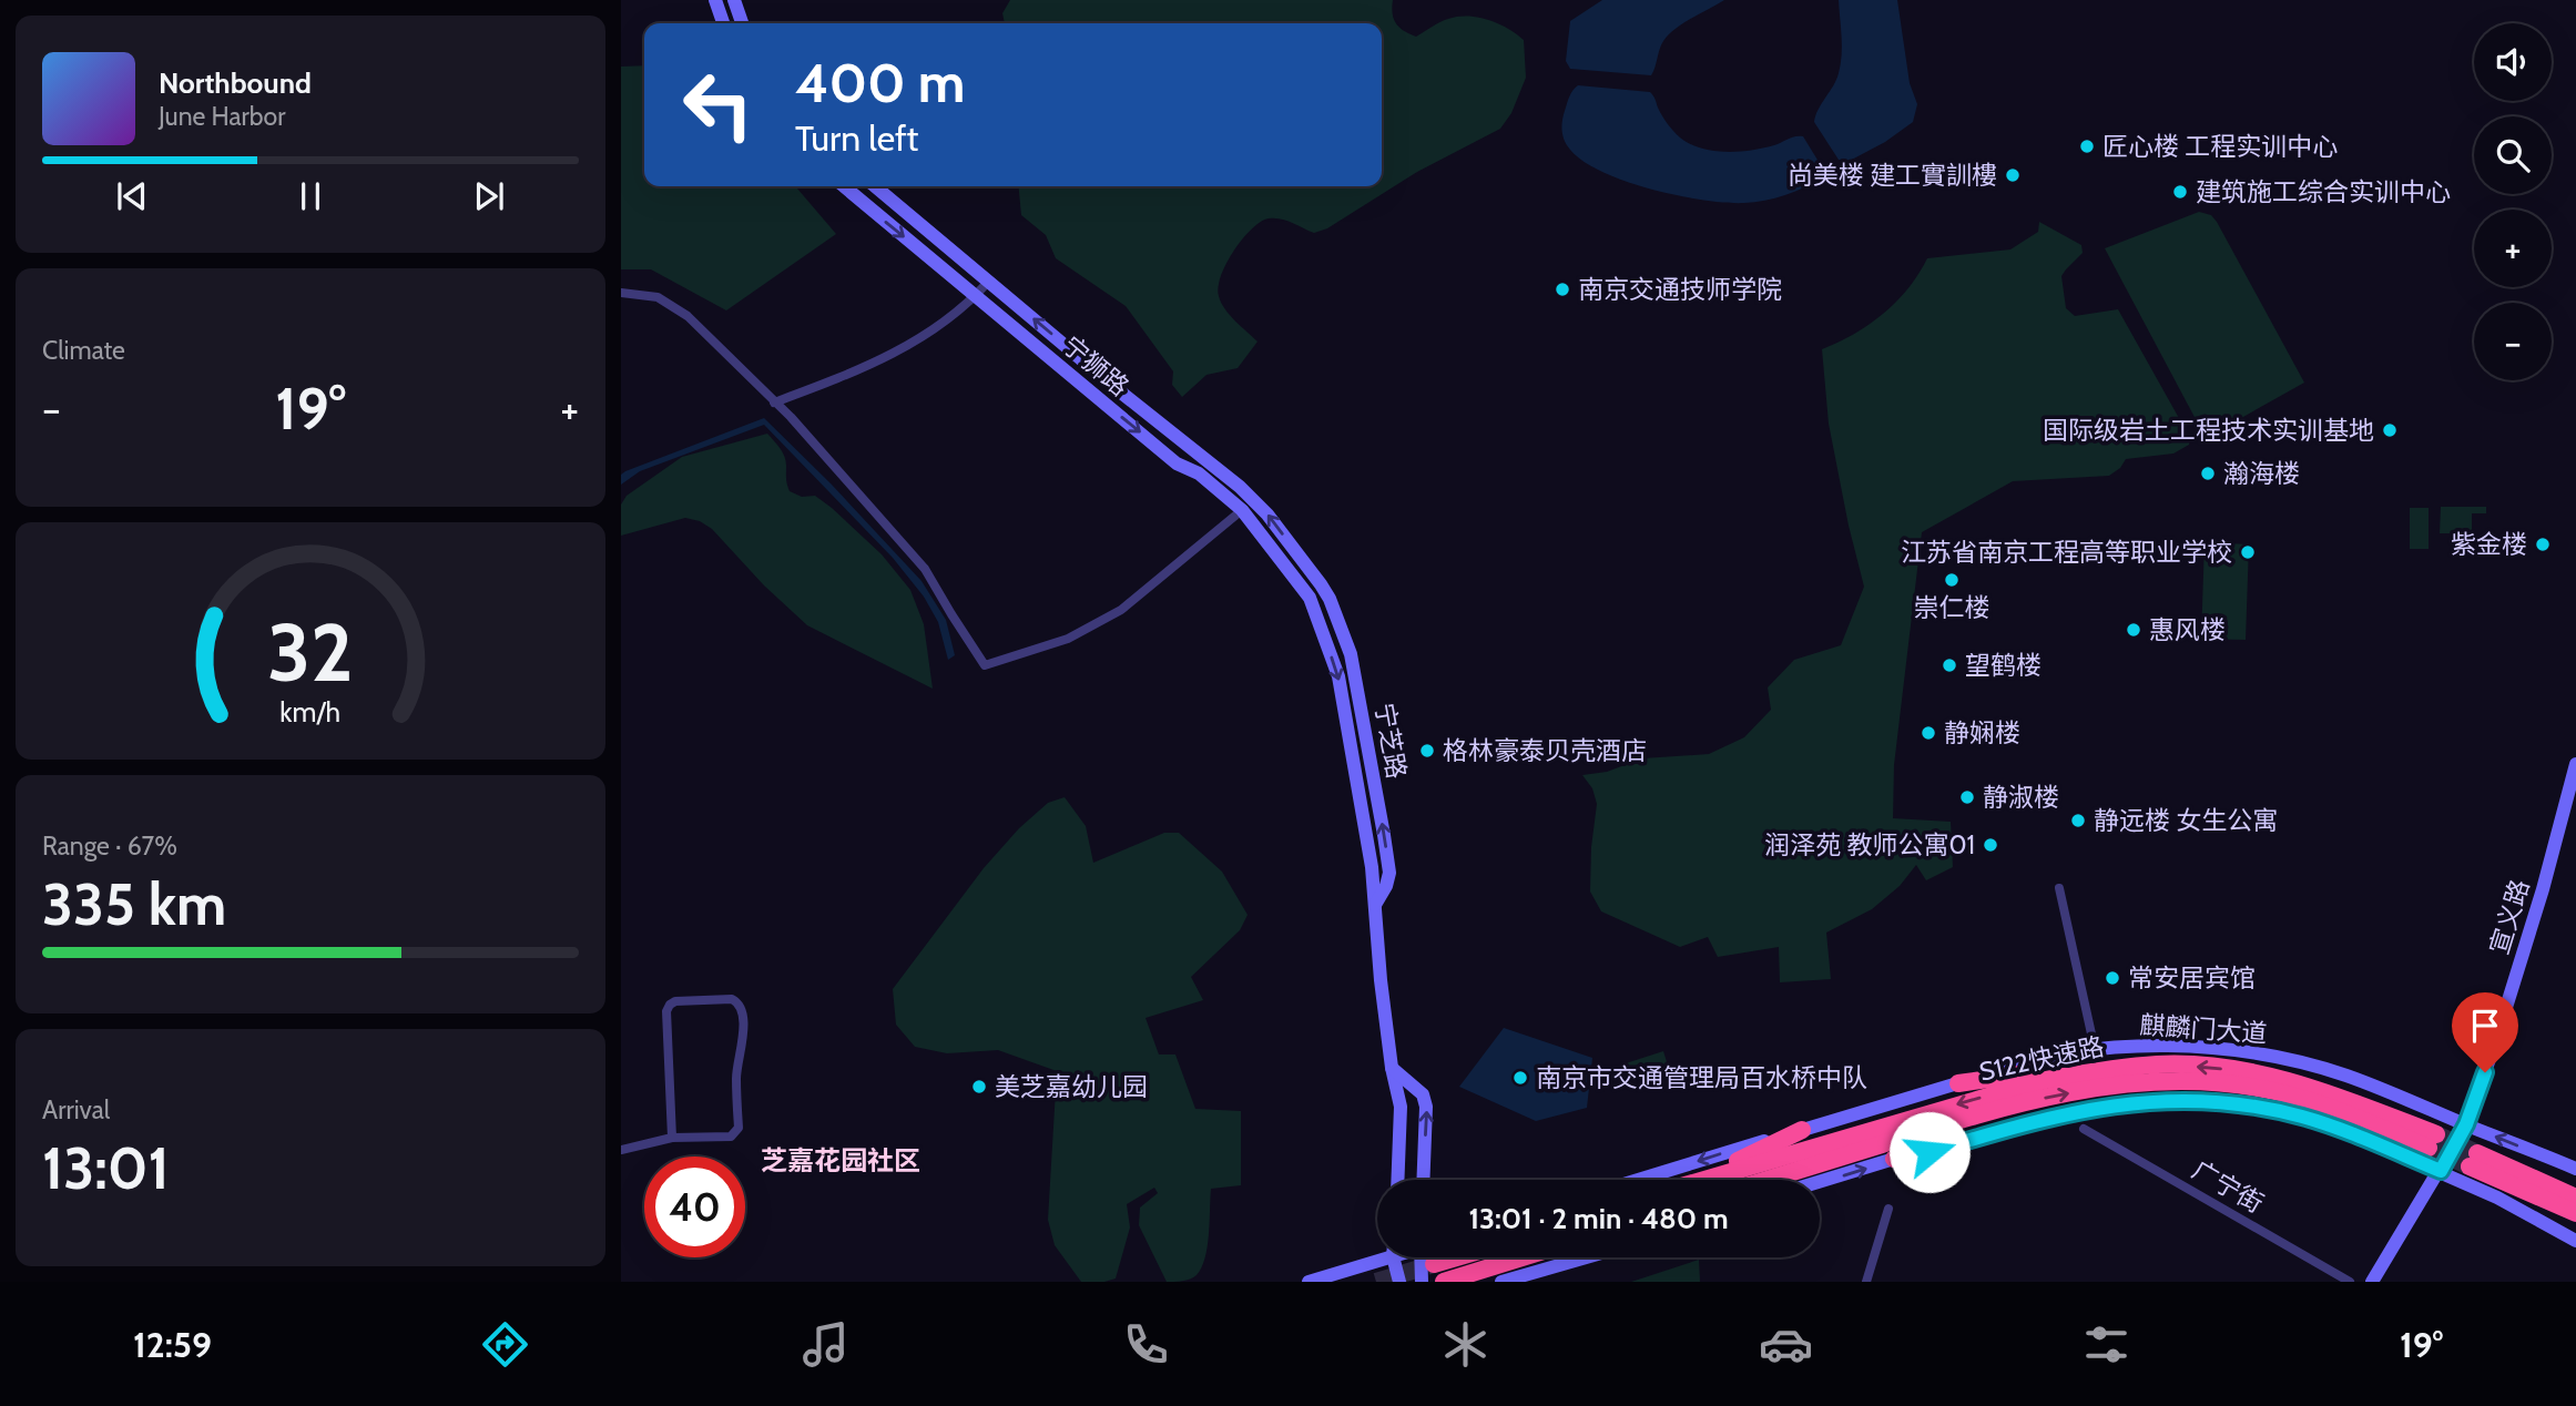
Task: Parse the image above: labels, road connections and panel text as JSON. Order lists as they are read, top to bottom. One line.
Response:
{"streets":{"highway":["S122快速路"],"street":["宁狮路","宁芝路","宣义路","麒麟门大道","广宁街"]},"crossings":[["宁狮路","宁芝路"],["宣义路","麒麟门大道"]],"districts":["芝嘉花园社区"],"places":["匠心楼 工程实训中心","尚美楼 建工實訓樓","建筑施工综合实训中心","南京交通技师学院","国际级岩土工程技术实训基地","瀚海楼","紫金楼","江苏省南京工程高等职业学校","崇仁楼","惠风楼","望鹤楼","静娴楼","格林豪泰贝壳酒店","静淑楼","静远楼 女生公寓","润泽苑 教师公寓01","常安居宾馆","南京市交通管理局百水桥中队","美芝嘉幼儿园"],"page":{"map_buttons":["+","−"],"turn":["400 m","Turn left"],"song":["Northbound","June Harbor"],"tile":["Climate",["Range · 67%","335 km"],["Arrival","13:01"]],"heat":["−","19°","+"],"limit":"40","trip":"13:01 · 2 min · 480 m","tabs":["12:59","19°"],"gauge":["32","km/h"]}}
